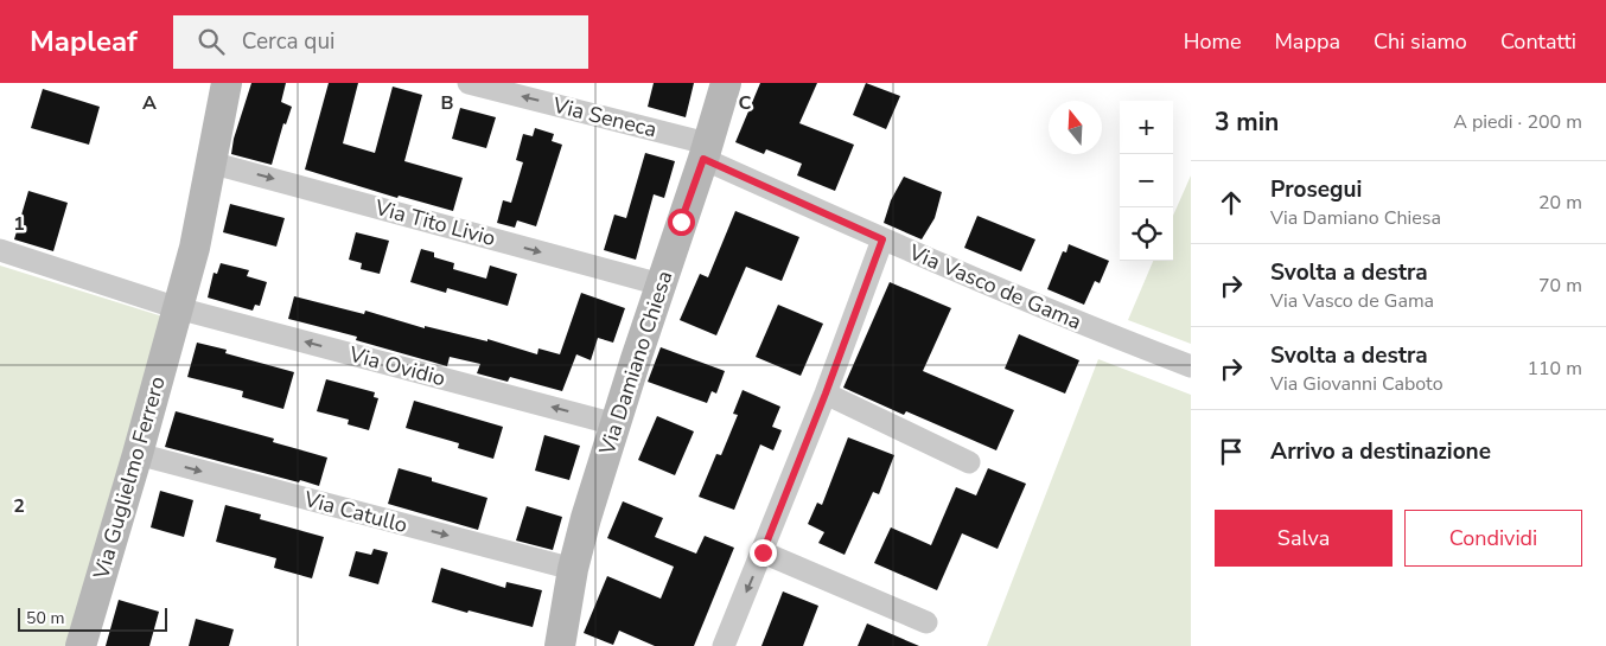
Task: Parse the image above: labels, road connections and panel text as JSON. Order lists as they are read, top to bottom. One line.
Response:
{"streets":{"street":["Via Seneca","Via Tito Livio","Via Vasco de Gama","Via Damiano Chiesa","Via Ovidio","Via Guglielmo Ferrero","Via Catullo"]},"crossings":[["Via Seneca","Via Vasco de Gama"],["Via Seneca","Via Damiano Chiesa"],["Via Tito Livio","Via Damiano Chiesa"],["Via Tito Livio","Via Guglielmo Ferrero"],["Via Vasco de Gama","Via Damiano Chiesa"],["Via Damiano Chiesa","Via Ovidio"],["Via Damiano Chiesa","Via Catullo"],["Via Ovidio","Via Guglielmo Ferrero"],["Via Guglielmo Ferrero","Via Catullo"]],"one_way":["Via Seneca","Via Tito Livio","Via Ovidio","Via Catullo"],"scale_bar":"50 m","north":"top","page":{"header":"Mapleaf","search":"Cerca qui","nav":["Home","Mappa","Chi siamo","Contatti"],"heading":["3 min","A piedi · 200 m"],"map_buttons":["+","−"],"list":[["Prosegui","Via Damiano Chiesa","20 m"],["Svolta a destra","Via Vasco de Gama","70 m"],["Svolta a destra","Via Giovanni Caboto","110 m"],"Arrivo a destinazione"],"buttons":["Salva","Condividi"],"scale":"50 m"},"grid":{"columns":["A","B","C"],"rows":["1","2"]}}
